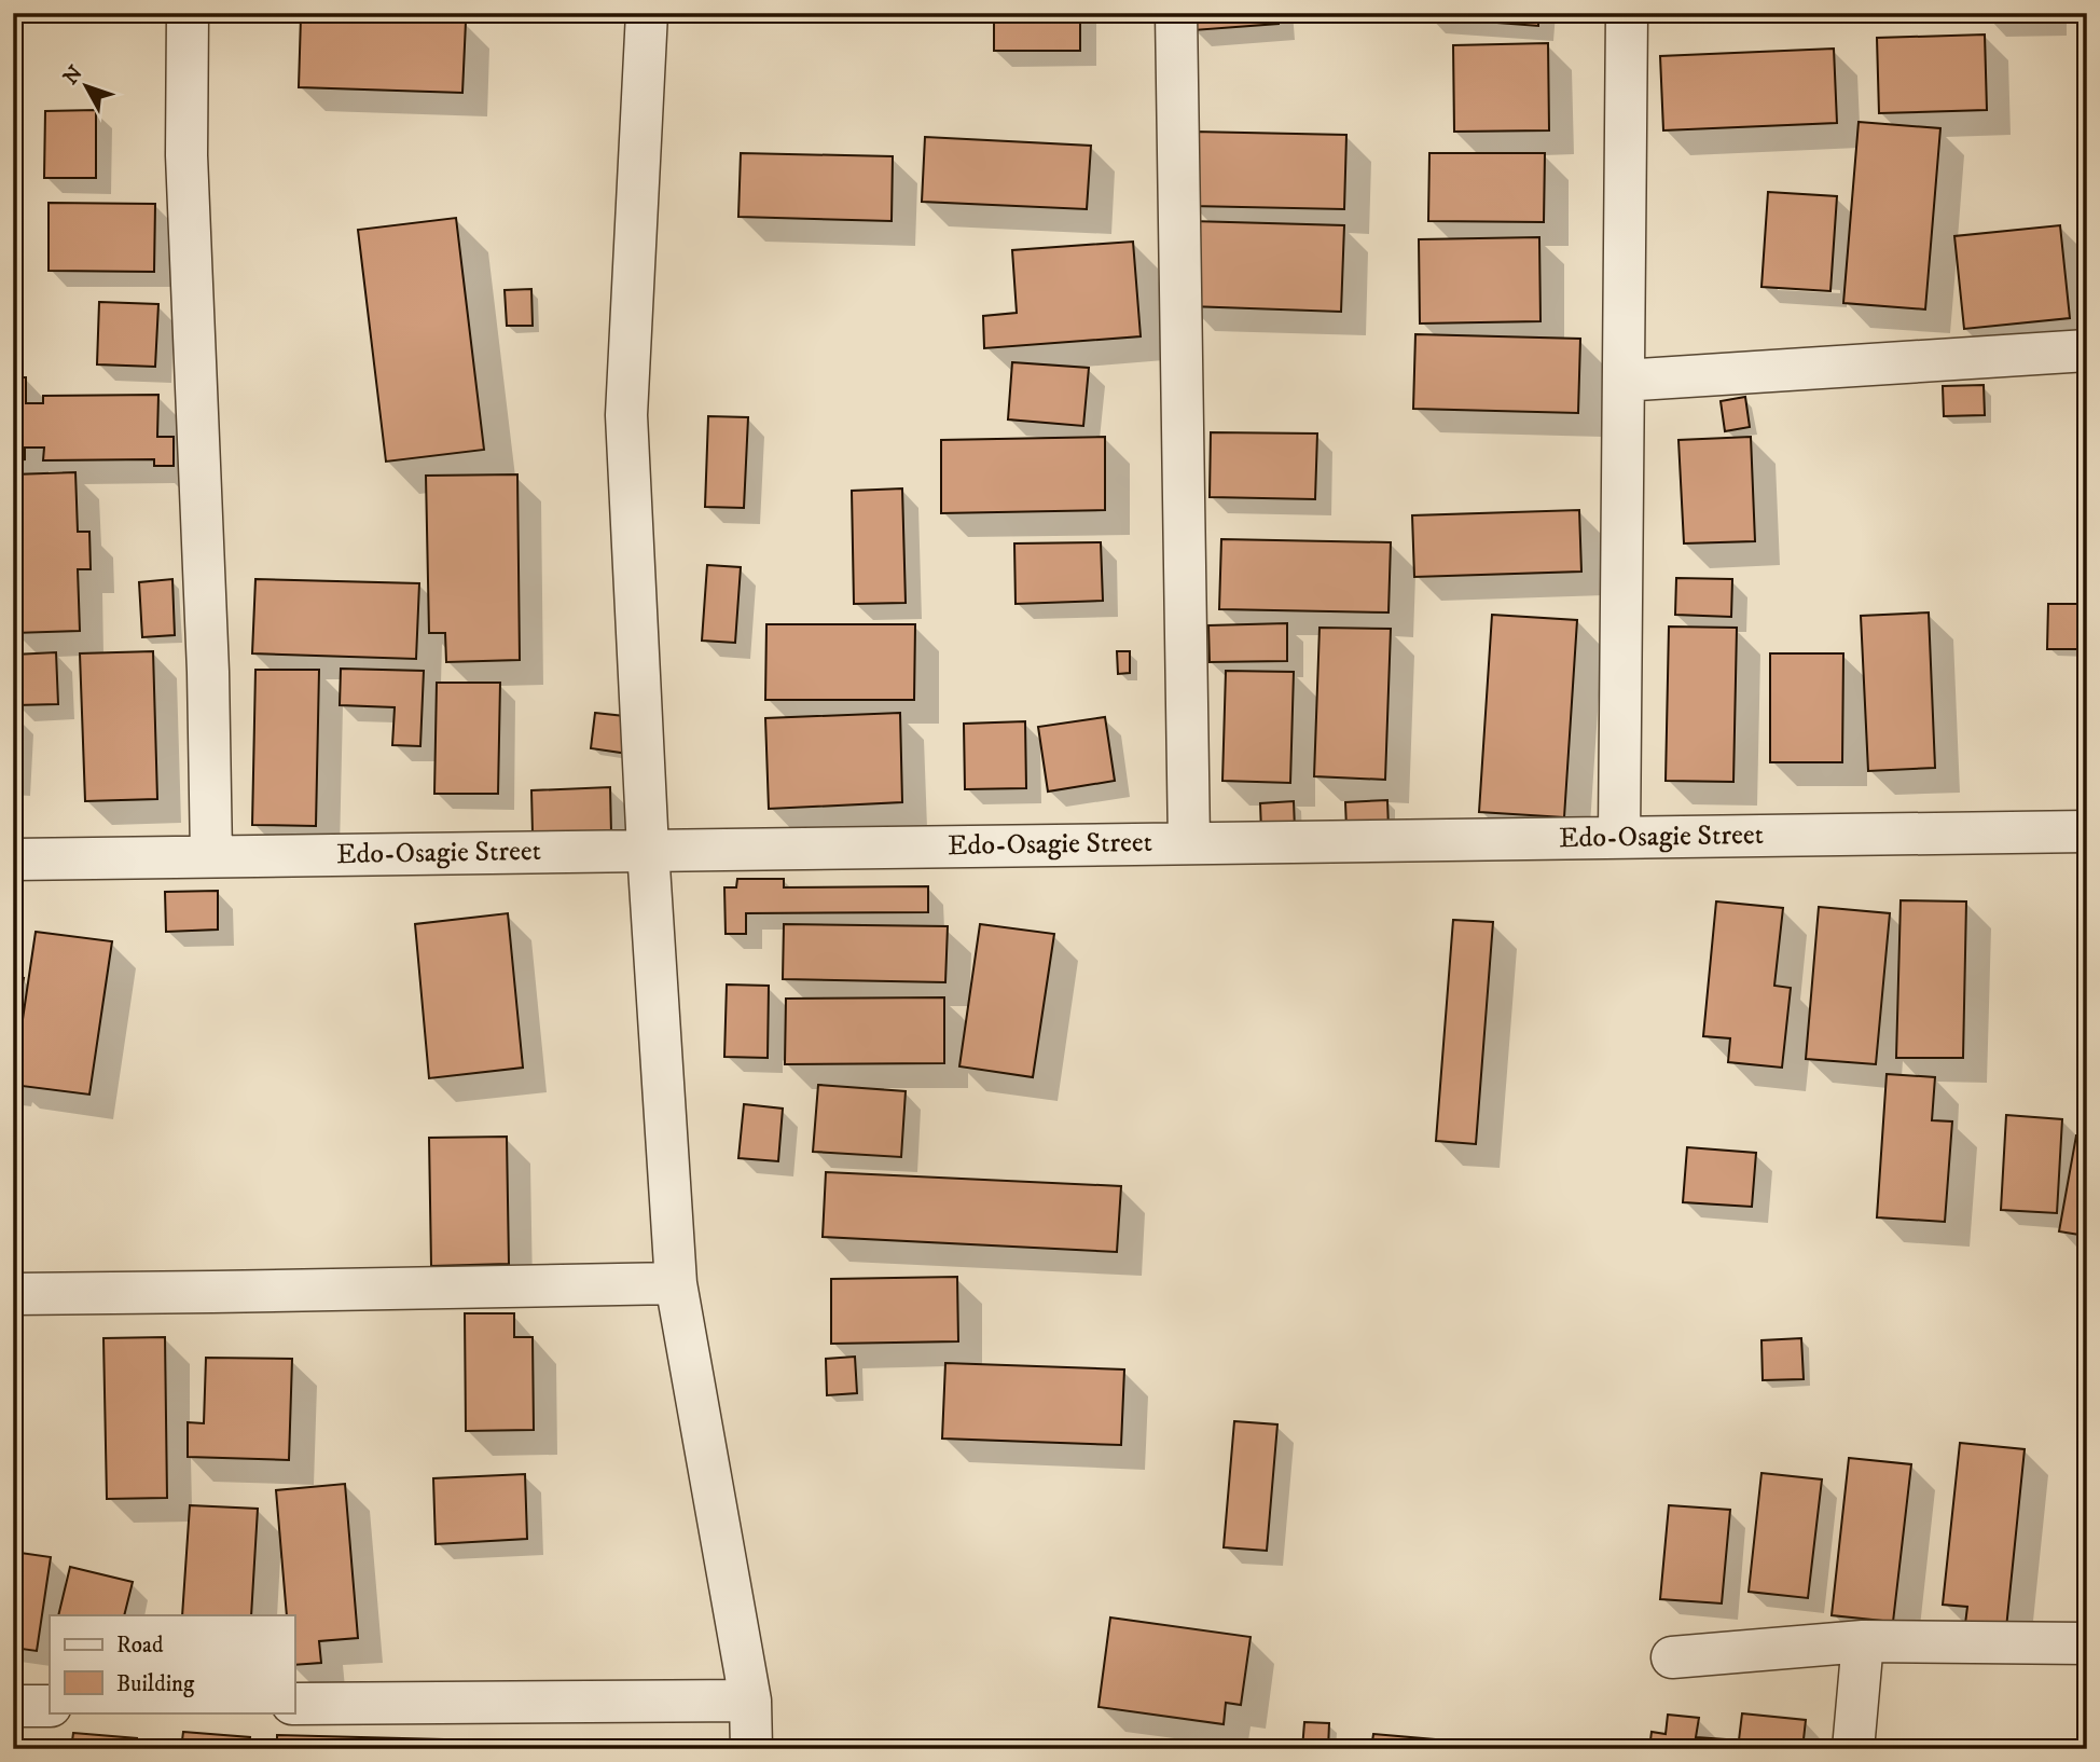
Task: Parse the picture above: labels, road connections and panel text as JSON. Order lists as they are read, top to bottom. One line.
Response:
{"streets":{"street":["Edo-Osagie Street"]},"legend":["Road","Building"],"north":"top left"}
